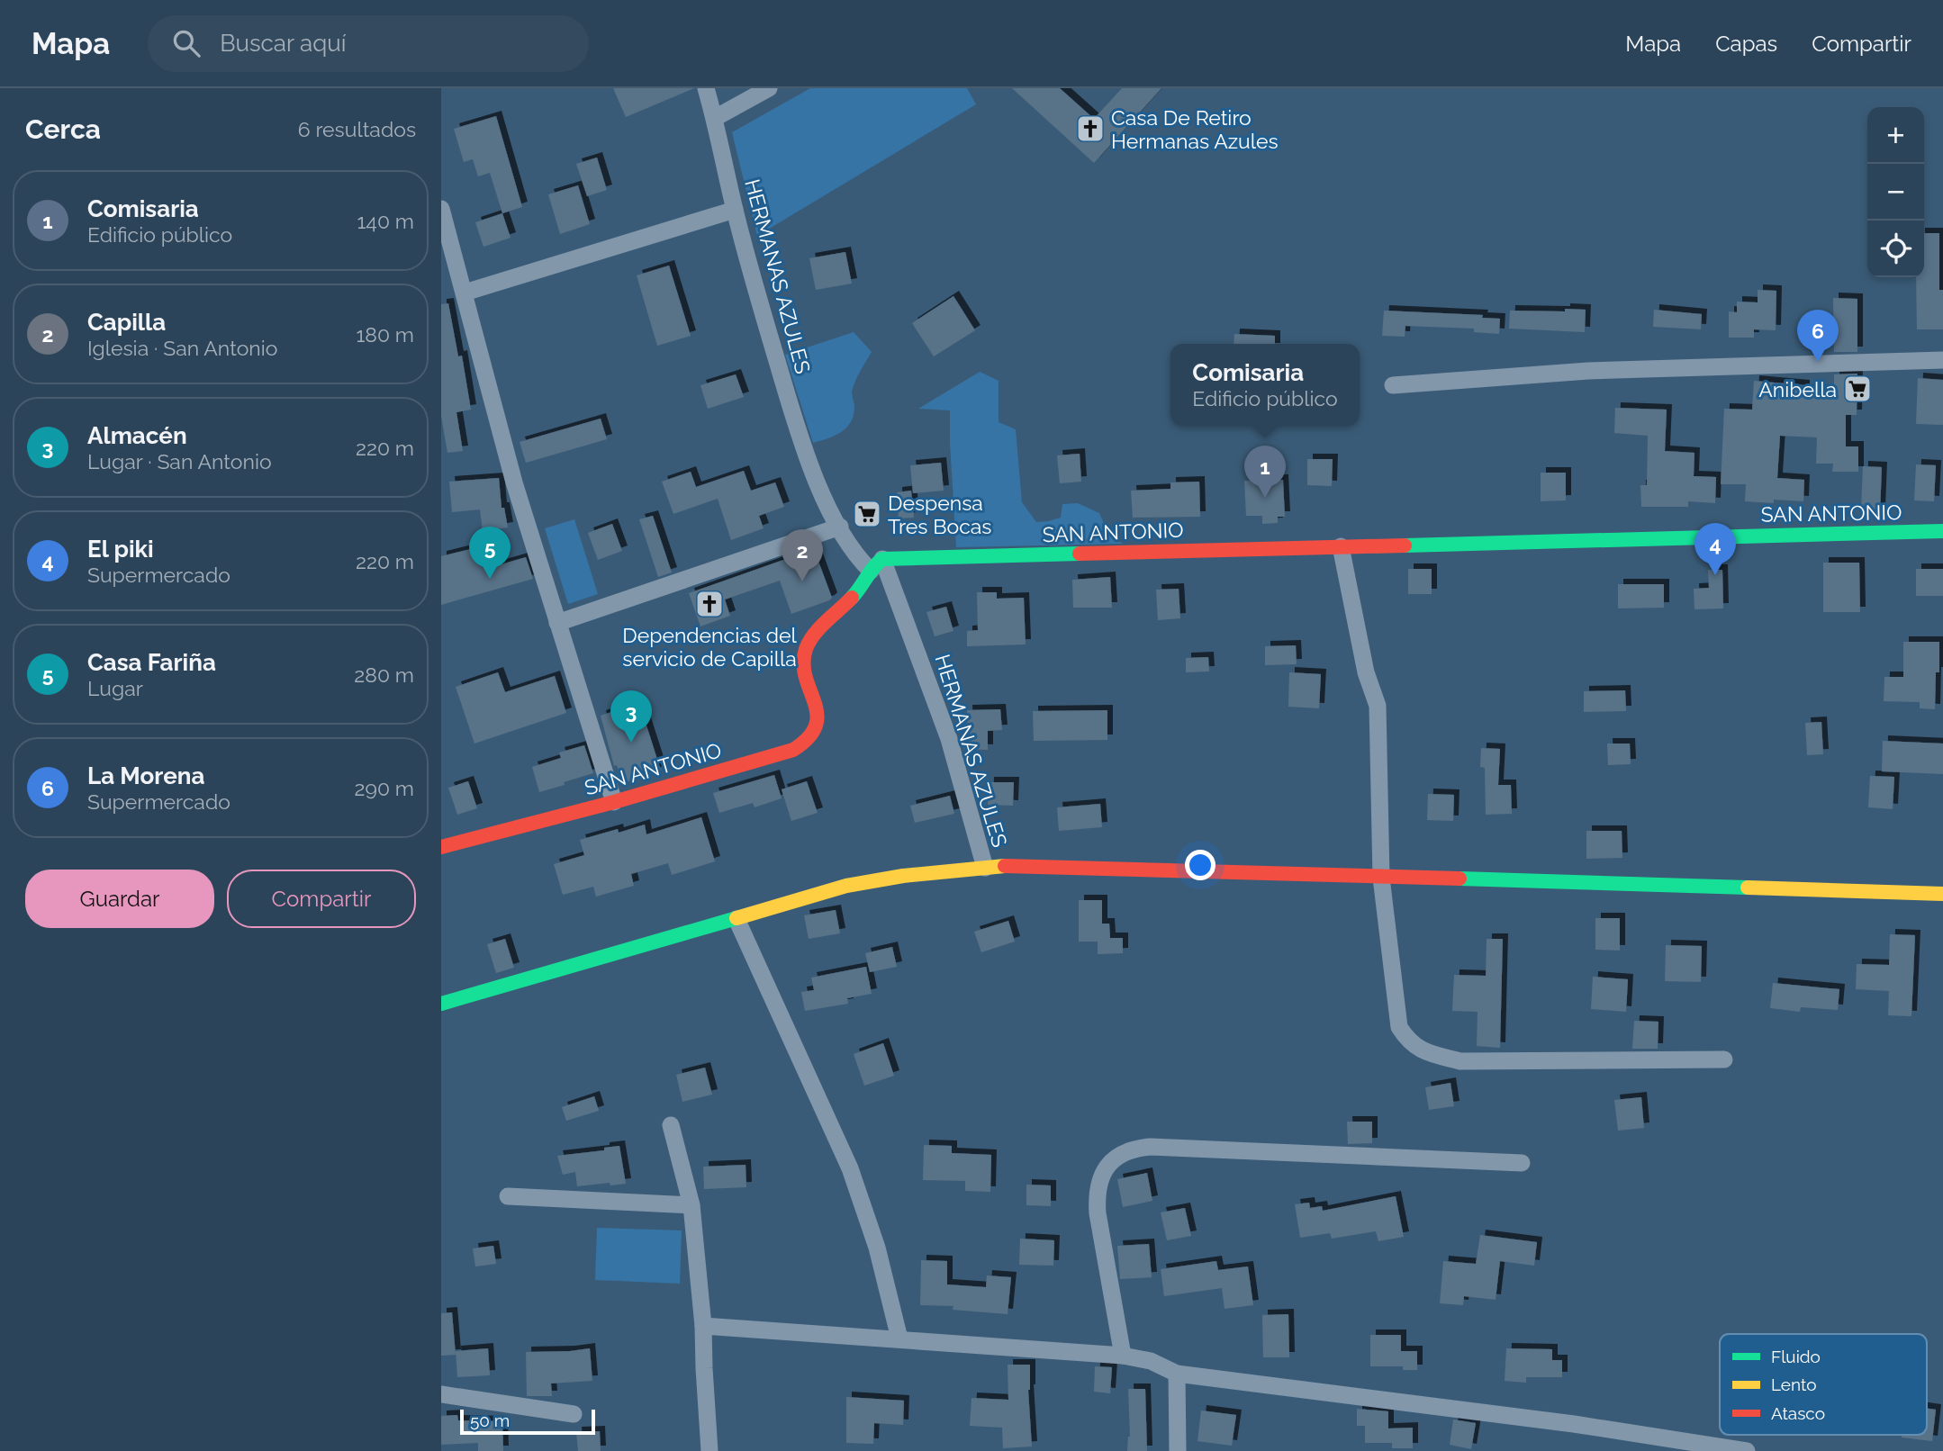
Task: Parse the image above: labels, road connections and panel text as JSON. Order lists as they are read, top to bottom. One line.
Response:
{"streets":{"street":["HERMANAS AZULES","SAN ANTONIO"]},"crossings":[["HERMANAS AZULES","SAN ANTONIO"]],"places":{"church":["Casa De Retiro Hermanas Azules","Dependencias del servicio de Capilla"],"supermarket":["Anibella","Despensa Tres Bocas"]},"legend":["Fluido","Lento","Atasco"],"scale_bar":"50 m","page":{"header":"Mapa","search":"Buscar aquí","nav":["Mapa","Capas","Compartir"],"heading":["Cerca","6 resultados"],"map_buttons":["+","−"],"list":[{"mark":"1","name":"Comisaria","note":"Edificio público","value":"140 m"},{"mark":"2","name":"Capilla","note":"Iglesia · San Antonio","value":"180 m"},{"mark":"3","name":"Almacén","note":"Lugar · San Antonio","value":"220 m"},{"mark":"4","name":"El piki","note":"Supermercado","value":"220 m"},{"mark":"5","name":"Casa Fariña","note":"Lugar","value":"280 m"},{"mark":"6","name":"La Morena","note":"Supermercado","value":"290 m"}],"pins":["6","1","4","5","2","3"],"popup":["Comisaria","Edificio público"],"buttons":["Guardar","Compartir"],"scale":"50 m"}}
